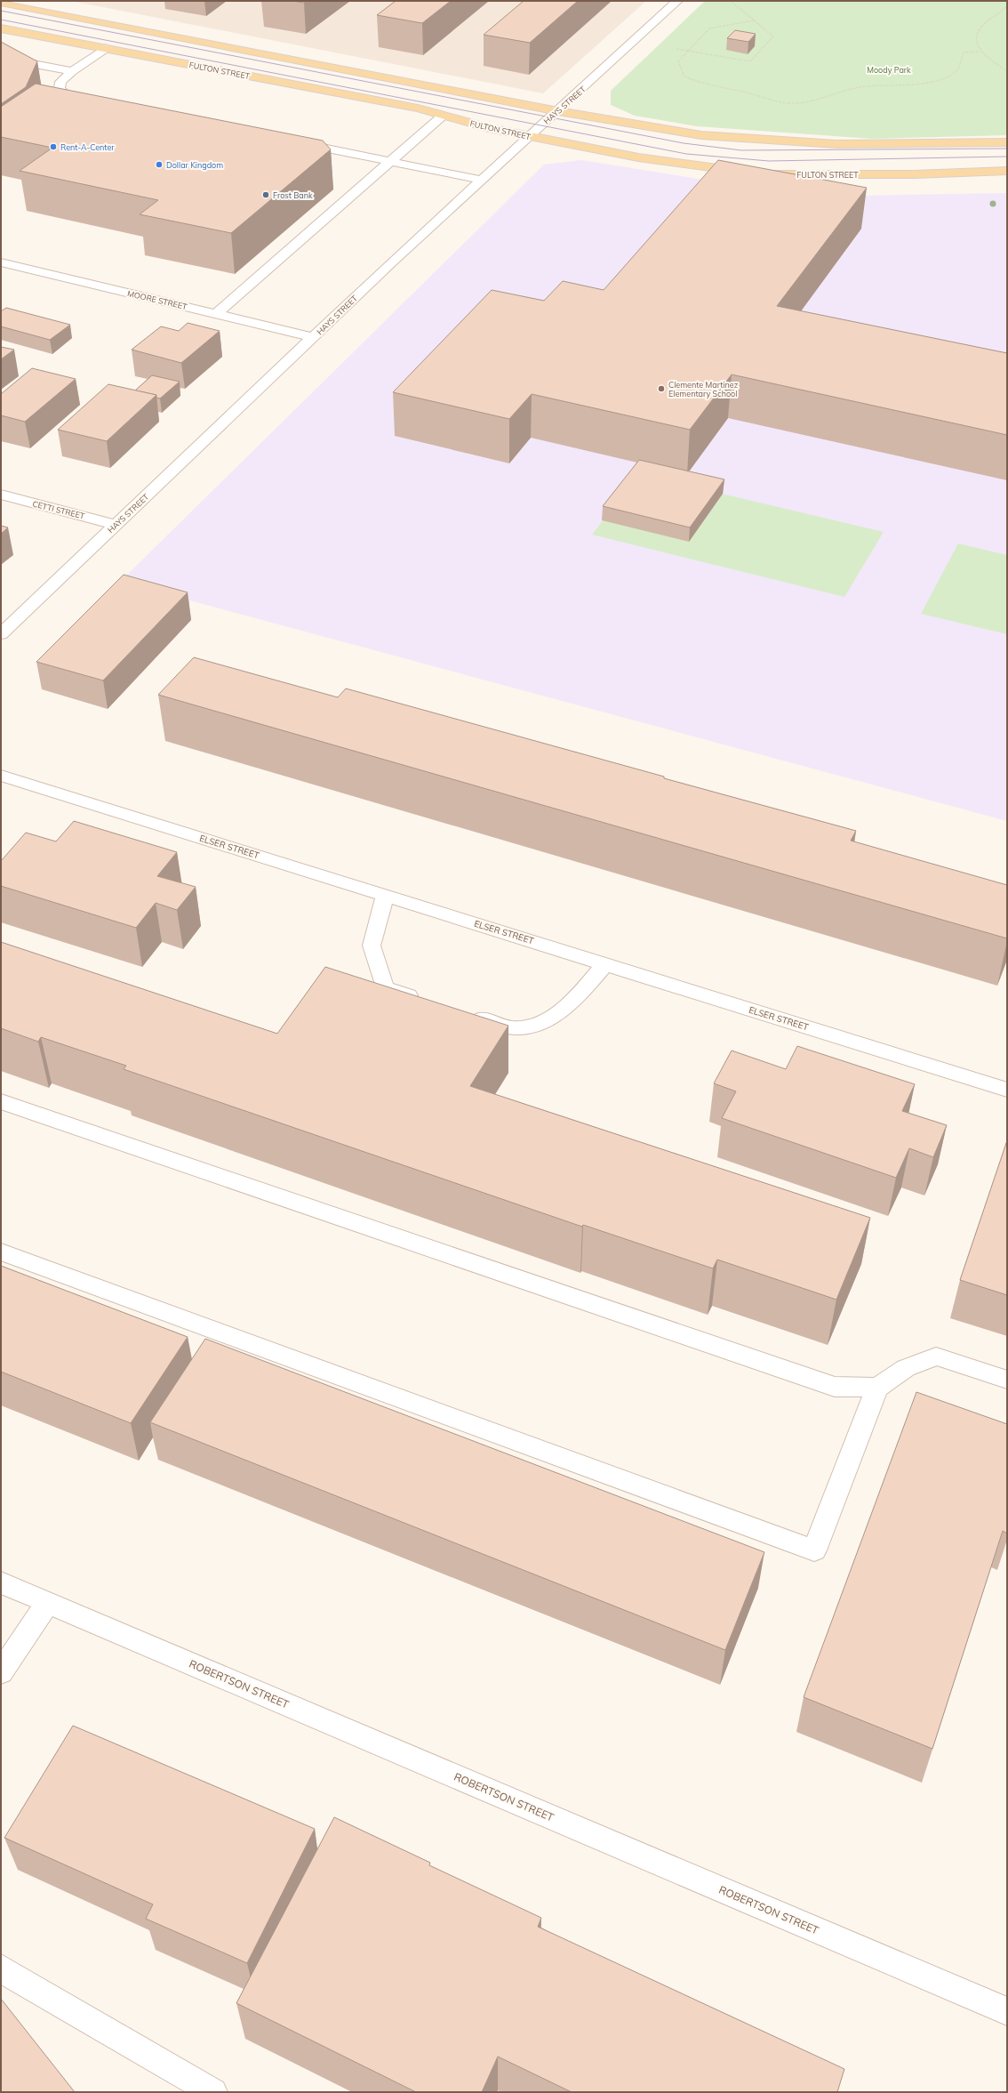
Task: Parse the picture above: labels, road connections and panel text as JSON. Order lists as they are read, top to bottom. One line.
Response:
{"streets":{"main road":["FULTON STREET"],"street":["HAYS STREET","MOORE STREET","CETTI STREET","ELSER STREET","ROBERTSON STREET"]},"crossings":[["FULTON STREET","HAYS STREET"],["HAYS STREET","MOORE STREET"],["HAYS STREET","CETTI STREET"]],"parks":["Moody Park"],"places":["Rent-A-Center","Dollar Kingdom","Frost Bank","Clemente Martinez Elementary School"]}
